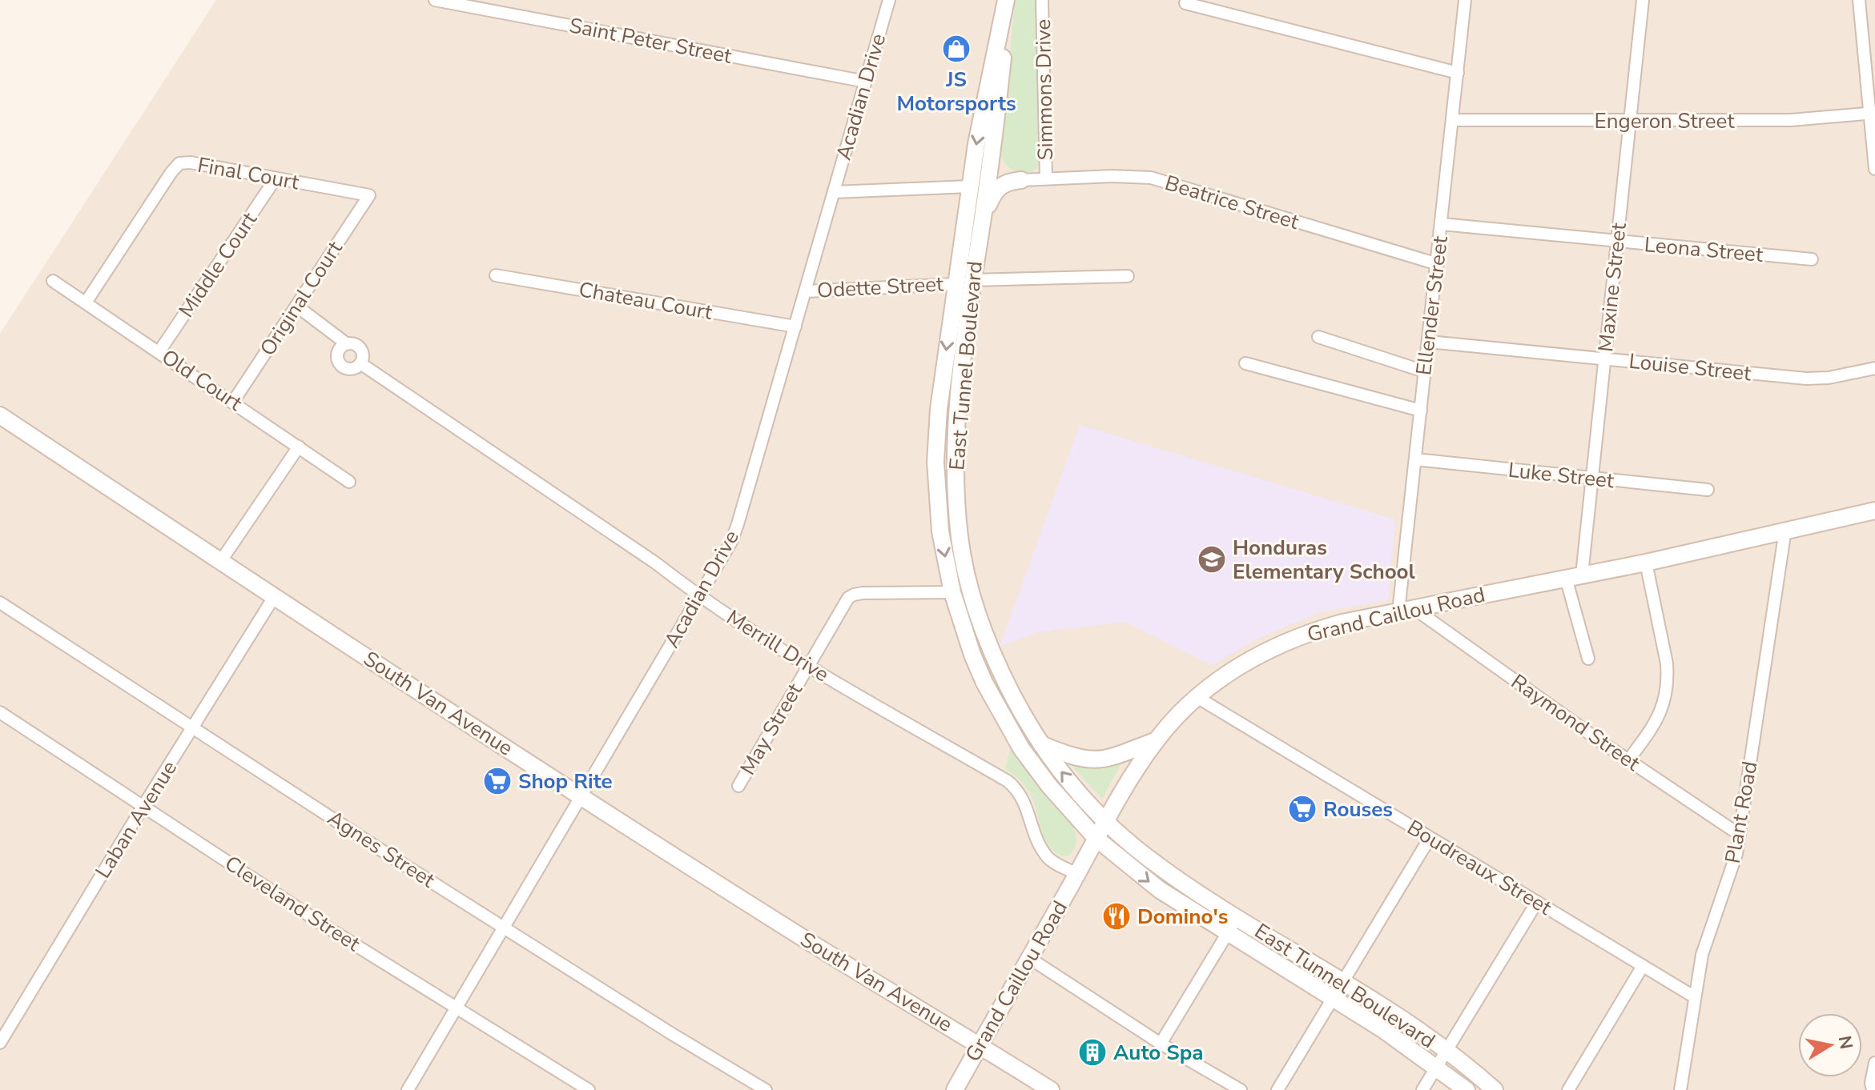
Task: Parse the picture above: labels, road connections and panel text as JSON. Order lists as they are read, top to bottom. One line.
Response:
{"streets":{"main road":["East Tunnel Boulevard","Grand Caillou Road","South Van Avenue"],"street":["Saint Peter Street","Simmons Drive","Acadian Drive","Engeron Street","Final Court","Beatrice Street","Leona Street","Middle Court","Odette Street","Maxine Street","Original Court","Chateau Court","Ellender Street","Louise Street","Old Court","Luke Street","Merrill Drive","Raymond Street","May Street","Plant Road","Laban Avenue","Agnes Street","Boudreaux Street","Cleveland Street"]},"crossings":[["Saint Peter Street","Acadian Drive"],["Simmons Drive","Beatrice Street"],["Acadian Drive","Odette Street"],["Acadian Drive","Chateau Court"],["Acadian Drive","Merrill Drive"],["Acadian Drive","South Van Avenue"],["Acadian Drive","Agnes Street"],["Acadian Drive","Cleveland Street"],["Engeron Street","Maxine Street"],["Engeron Street","Ellender Street"],["Final Court","Middle Court"],["Final Court","Original Court"],["Final Court","Old Court"],["Beatrice Street","Ellender Street"],["Leona Street","Maxine Street"],["Leona Street","Ellender Street"],["Middle Court","Old Court"],["Odette Street","East Tunnel Boulevard"],["Maxine Street","Louise Street"],["Maxine Street","Luke Street"],["Maxine Street","Grand Caillou Road"],["Original Court","Old Court"],["Ellender Street","Louise Street"],["Ellender Street","Luke Street"],["Ellender Street","Grand Caillou Road"],["Ellender Street","Raymond Street"],["East Tunnel Boulevard","Grand Caillou Road"],["East Tunnel Boulevard","May Street"],["Grand Caillou Road","Merrill Drive"],["Grand Caillou Road","South Van Avenue"],["Grand Caillou Road","Raymond Street"],["Grand Caillou Road","Plant Road"],["Grand Caillou Road","Boudreaux Street"],["Merrill Drive","May Street"],["South Van Avenue","Laban Avenue"],["Raymond Street","Plant Road"],["Plant Road","Boudreaux Street"],["Laban Avenue","Agnes Street"],["Laban Avenue","Cleveland Street"]],"places":{"shop":["JS Motorsports"],"school or university":["Honduras Elementary School"],"supermarket":["Shop Rite","Rouses"],"restaurant":["Domino's"],"building":["Auto Spa"]},"north":"right"}
